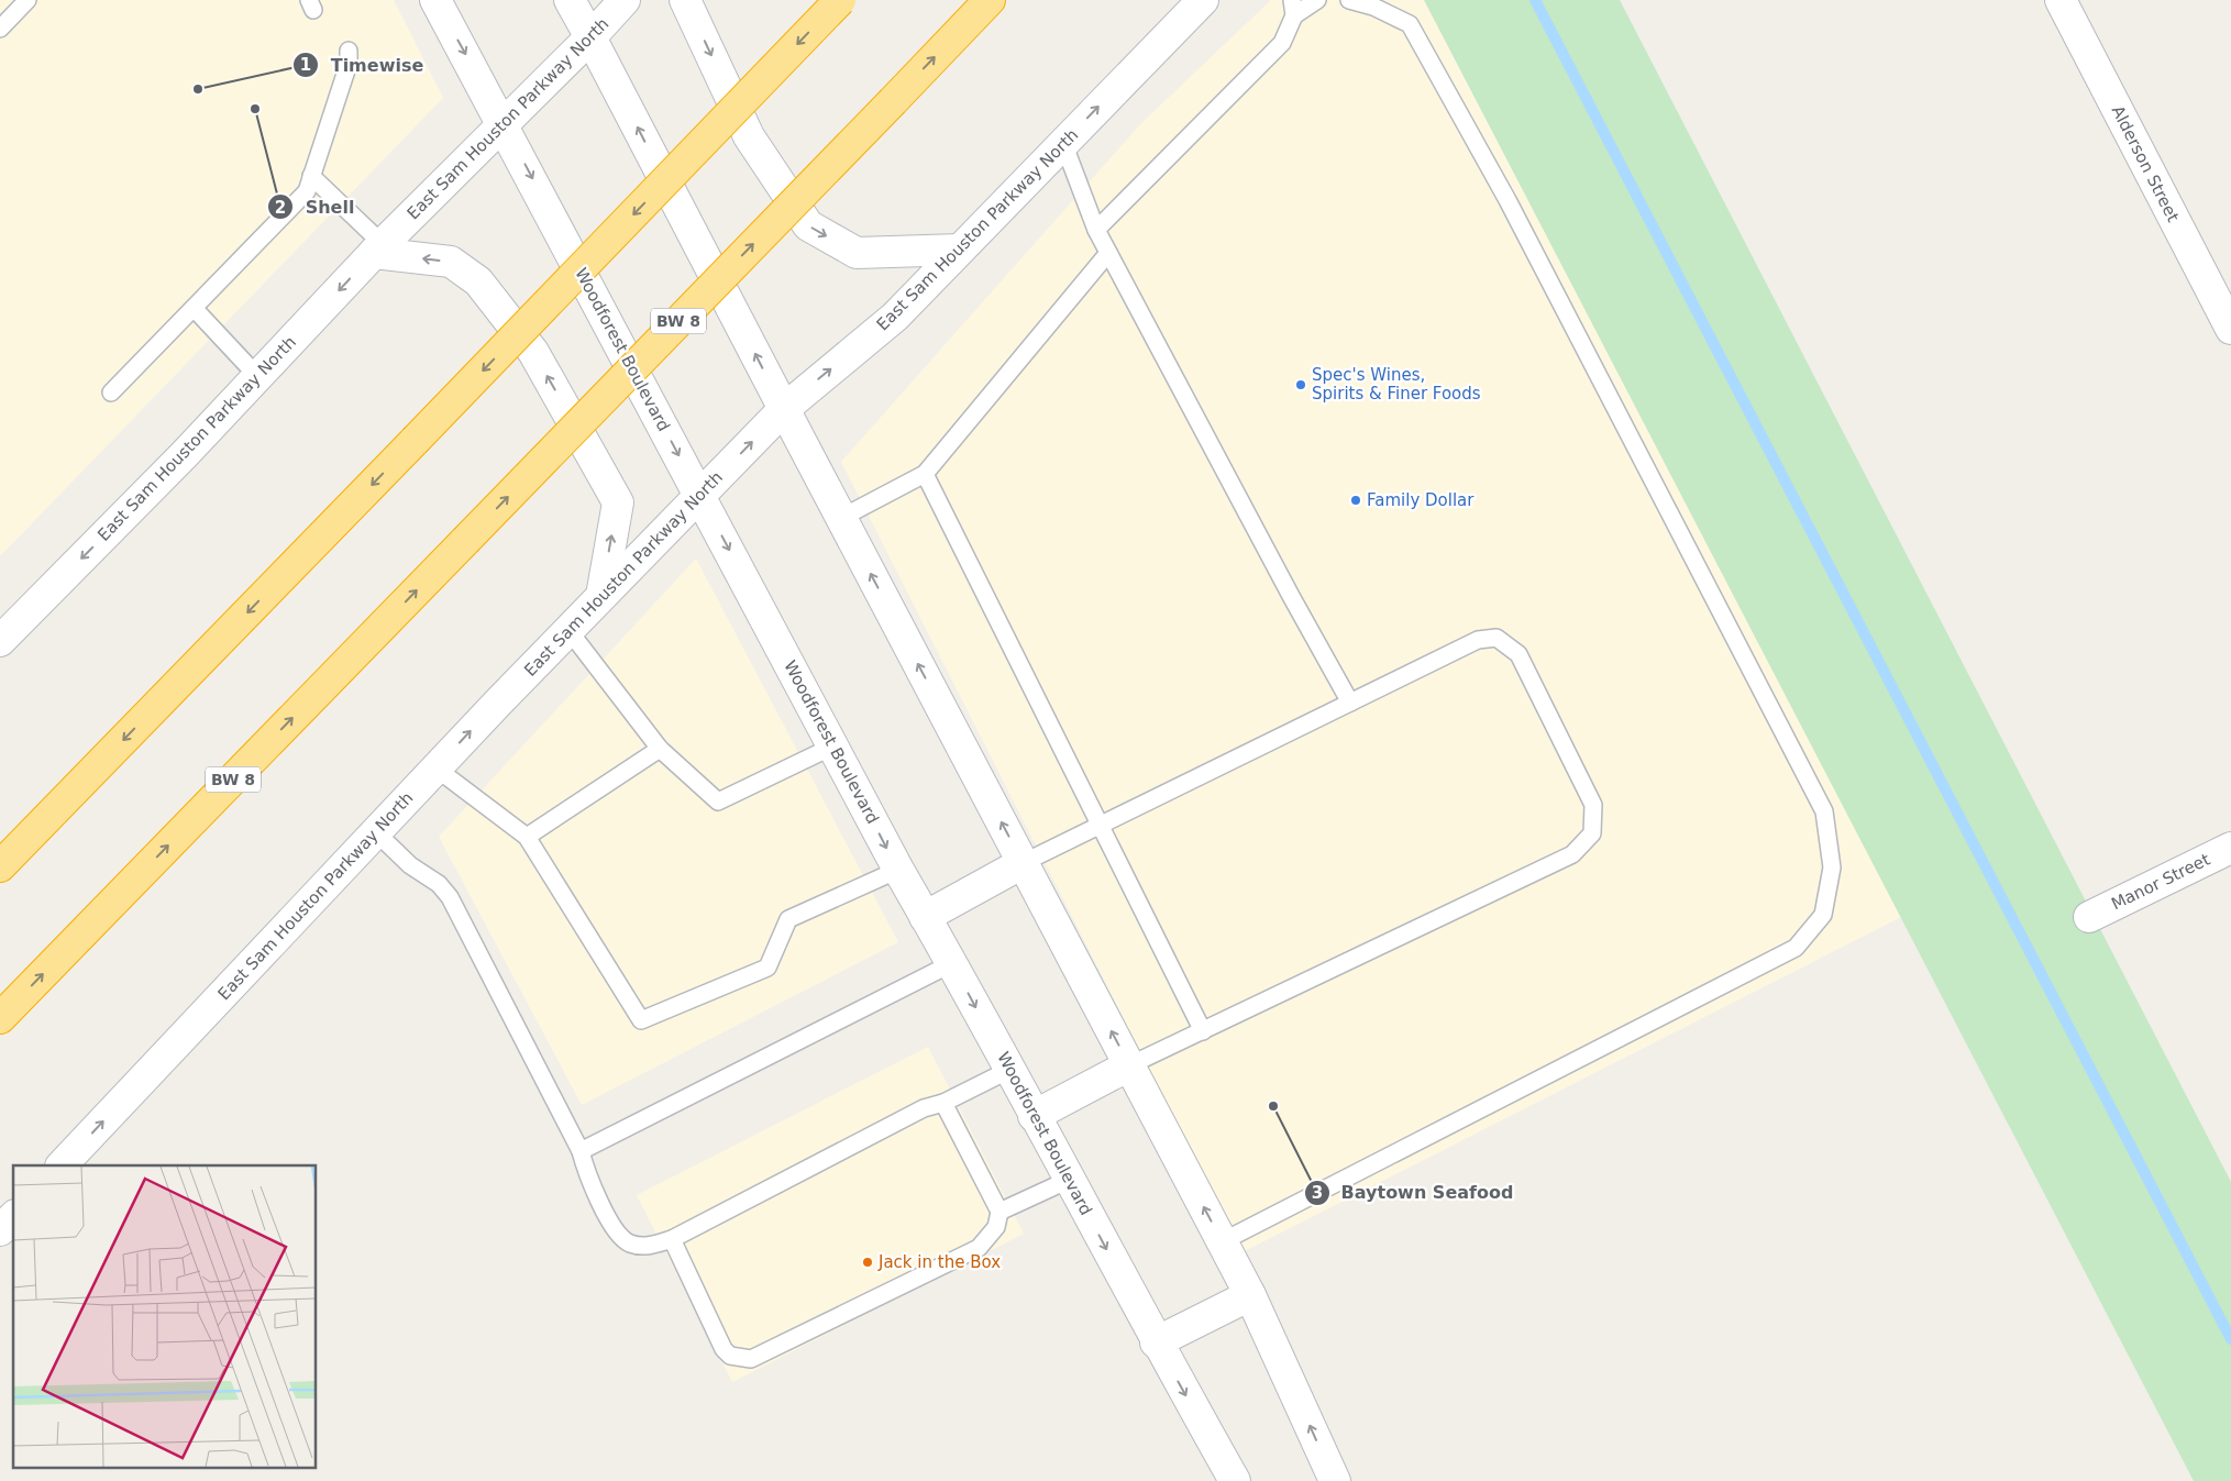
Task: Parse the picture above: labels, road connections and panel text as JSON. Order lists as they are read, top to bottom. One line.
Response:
{"streets":{"highway":["BW 8"],"main road":["East Sam Houston Parkway North","Alderson Street","Woodforest Boulevard","Manor Street"]},"crossings":[["East Sam Houston Parkway North","Woodforest Boulevard"]],"places":["Timewise","Shell","Spec's Wines, Spirits & Finer Foods","Family Dollar","Baytown Seafood","Jack in the Box"]}
